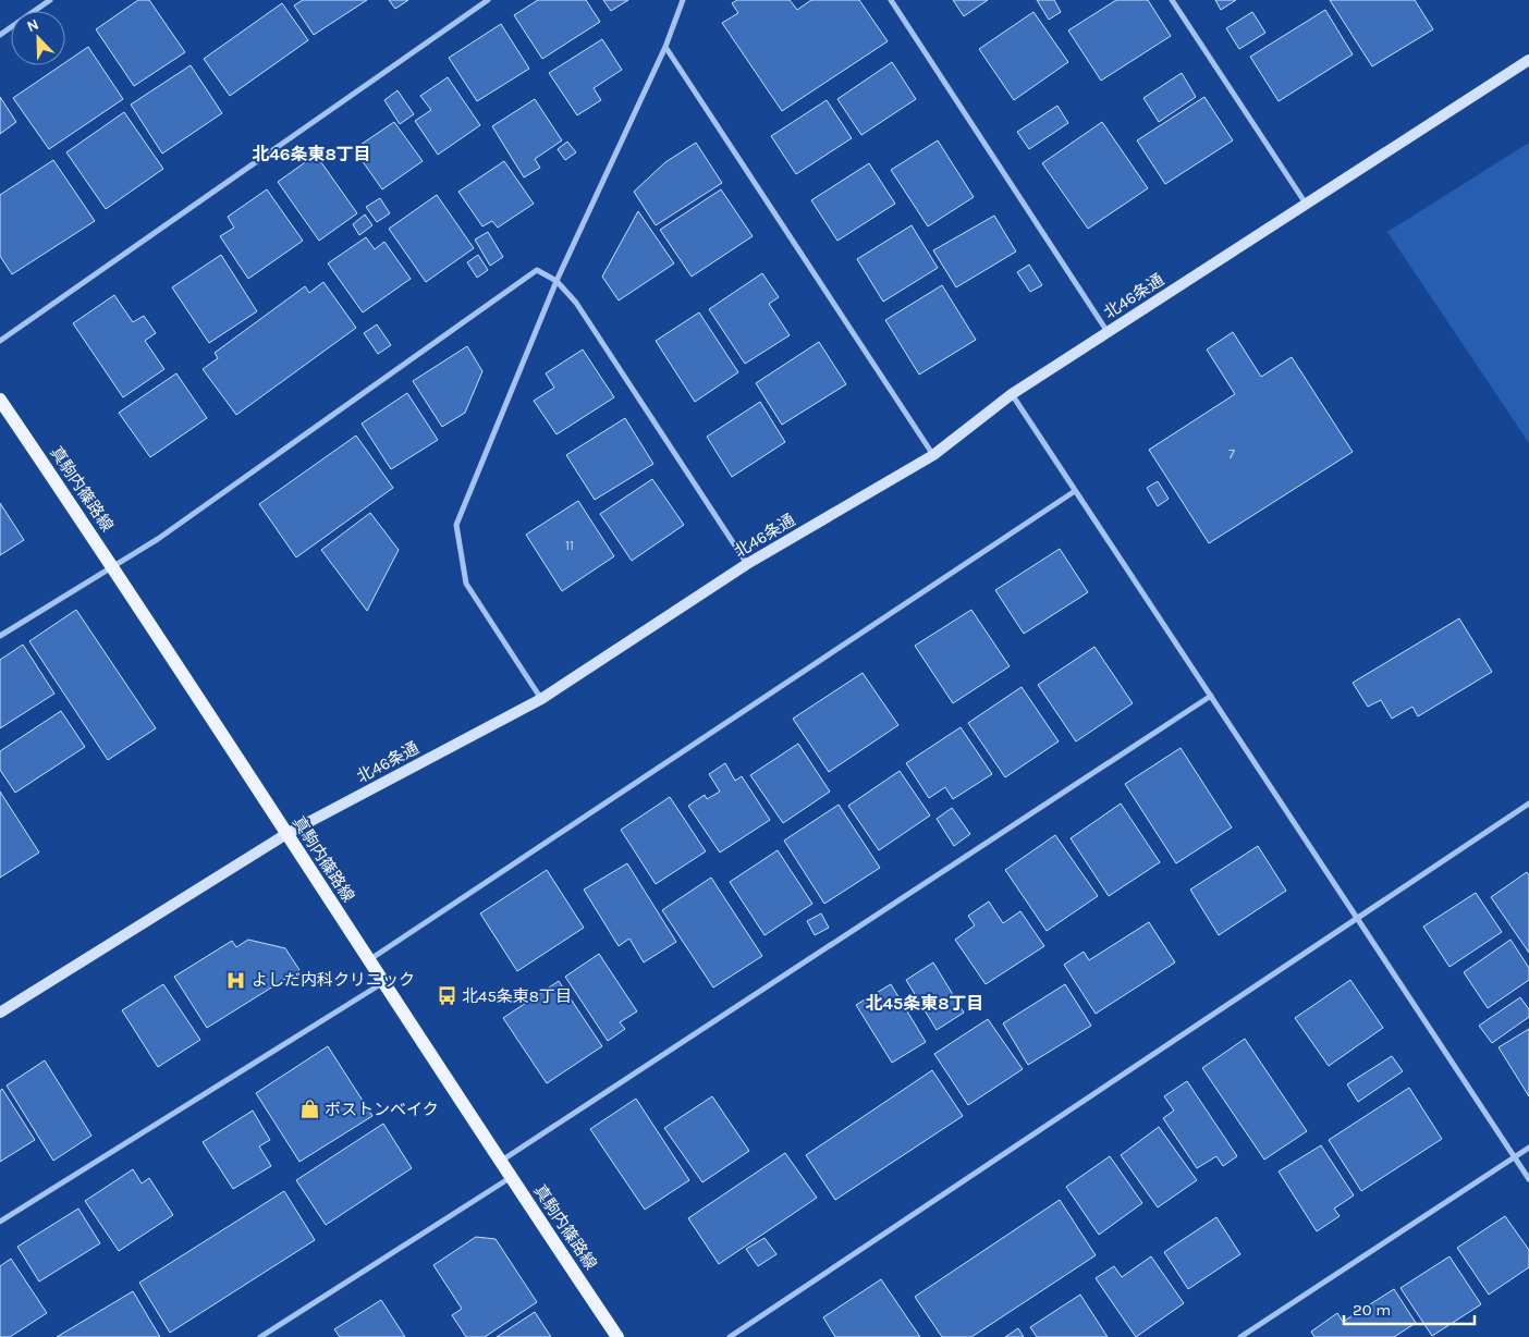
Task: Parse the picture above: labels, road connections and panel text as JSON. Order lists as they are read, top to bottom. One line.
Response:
{"streets":{"main road":["真駒内篠路線"],"street":["北46条通"]},"crossings":[["北46条通","真駒内篠路線"]],"districts":["北46条東8丁目","北45条東8丁目"],"places":{"hospital":["よしだ内科クリニック"],"bus stop":["北45条東8丁目"],"shop":["ボストンベイク"]},"house_numbers":["7","11"],"scale_bar":"20 m","north":"top left"}
